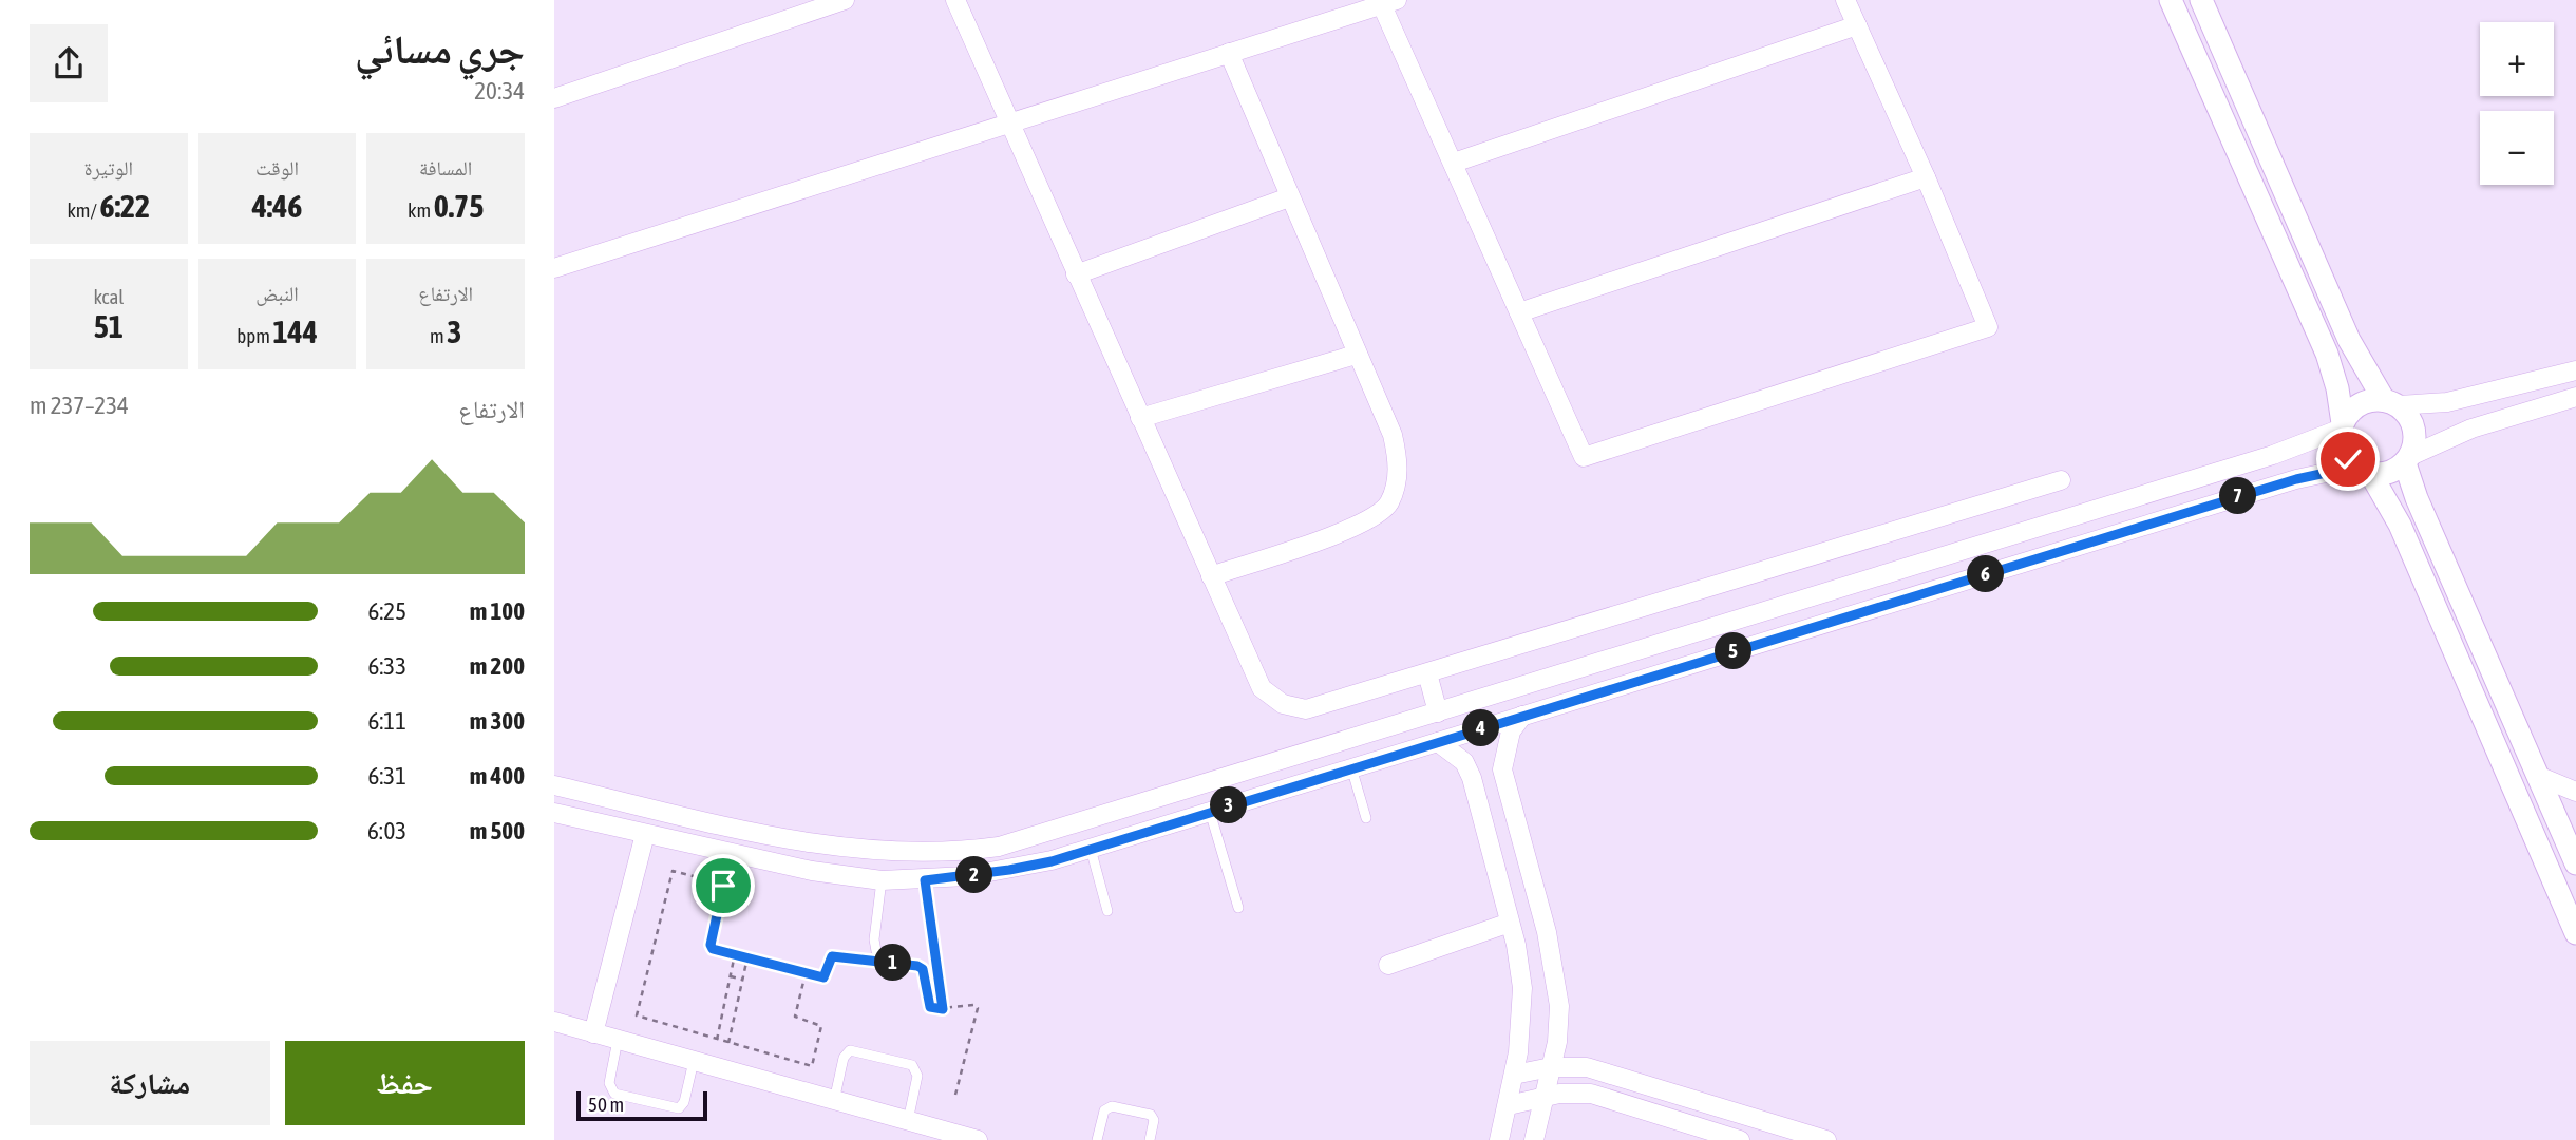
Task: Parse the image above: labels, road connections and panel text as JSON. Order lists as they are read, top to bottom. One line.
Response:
{"scale_bar":"50 m","page":{"heading":["جري مسائي","20:34"],"map_buttons":["+","−"],"stats":[["المسافة","0.75 km"],["الوقت","4:46"],["الوتيرة","6:22 /km"],["الارتفاع","3 m"],["النبض","144 bpm"],["kcal","51"]],"chart":["الارتفاع","234–237 m"],"pins":["7","6","5","4","3","2","1"],"list":[{"name":"100 m","note":"6:25"},{"name":"200 m","note":"6:33"},{"name":"300 m","note":"6:11"},{"name":"400 m","note":"6:31"},{"name":"500 m","note":"6:03"}],"buttons":["حفظ","مشاركة"],"scale":"50 m"}}
